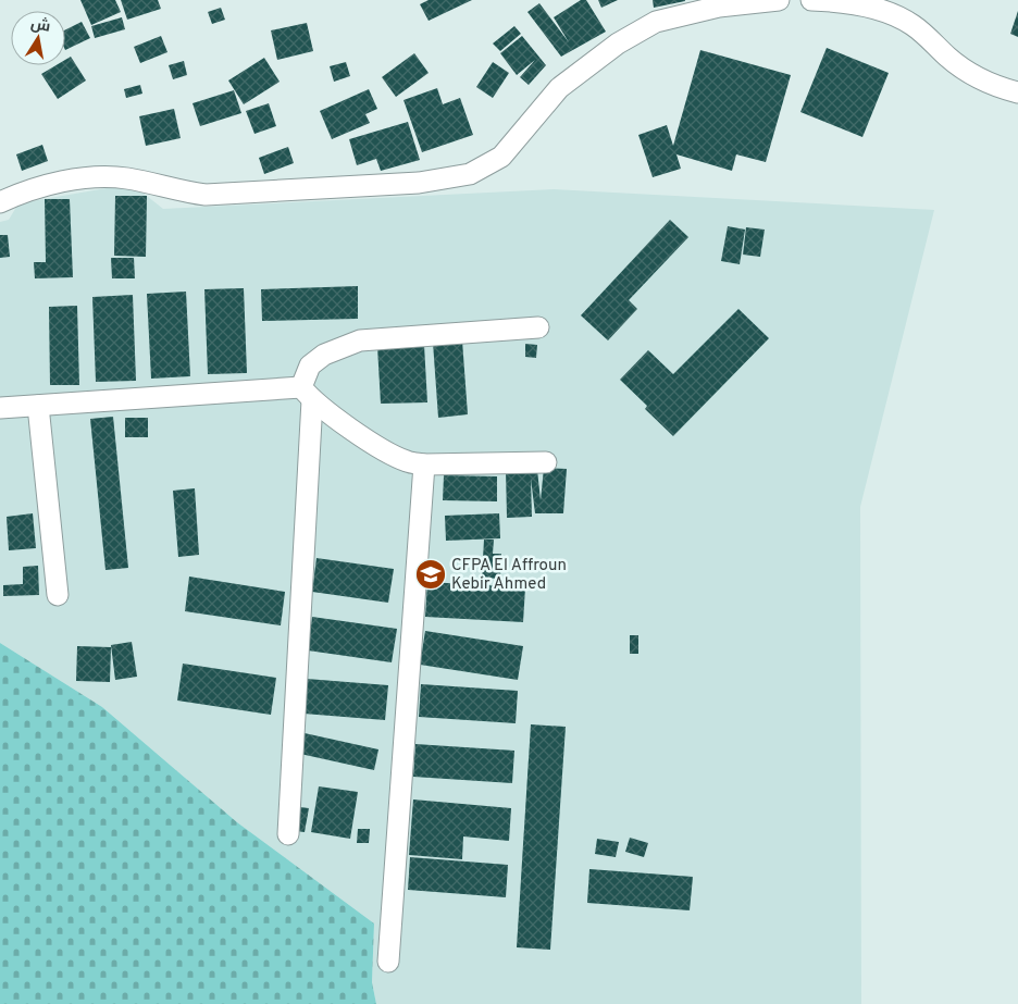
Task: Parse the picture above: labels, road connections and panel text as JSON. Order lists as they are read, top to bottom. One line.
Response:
{"places":{"school or university":["CFPA El Affroun Kebir Ahmed"]},"north":"top"}
